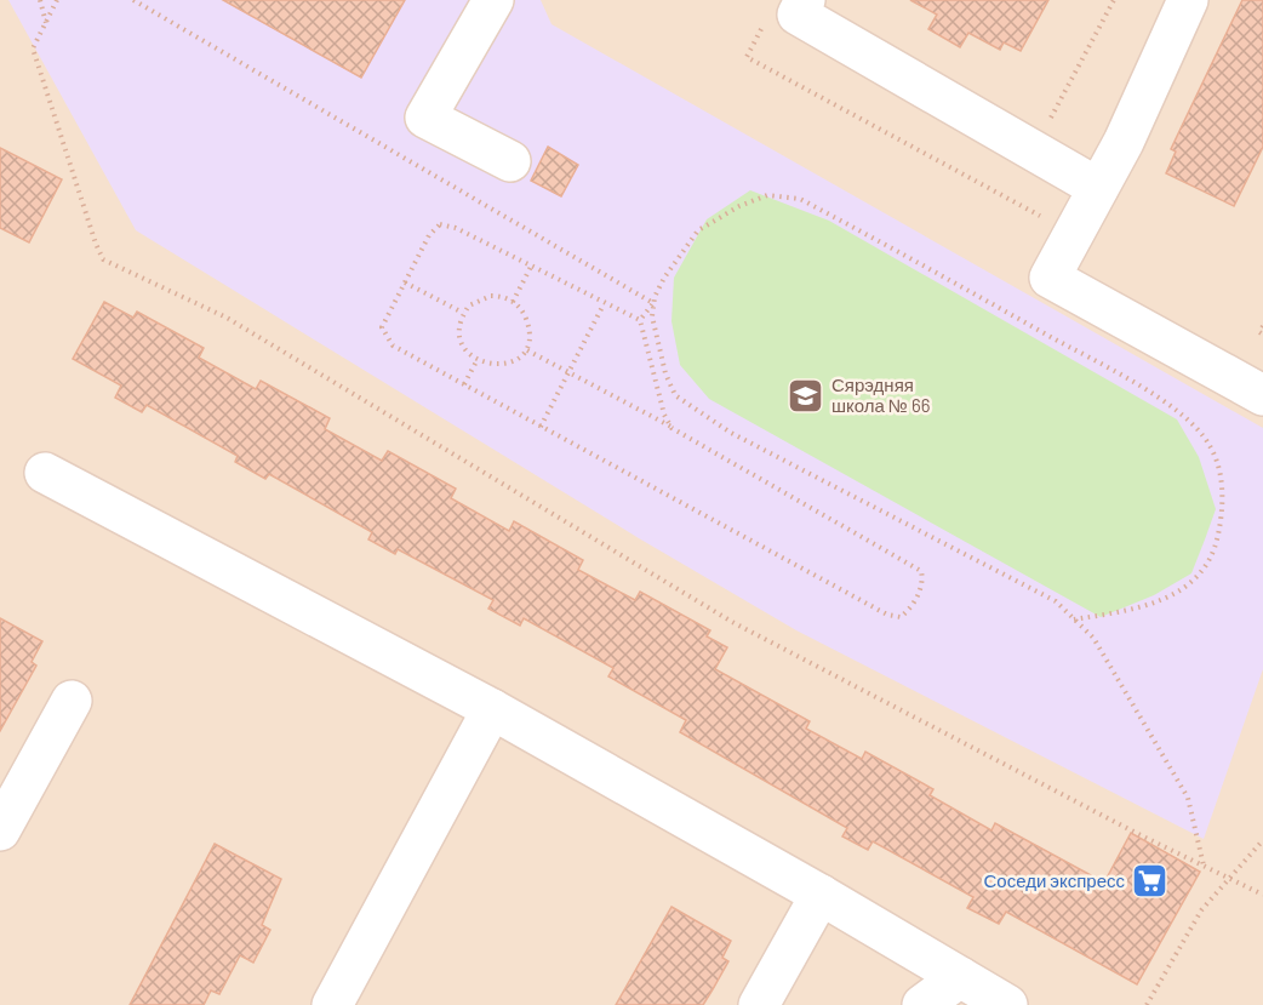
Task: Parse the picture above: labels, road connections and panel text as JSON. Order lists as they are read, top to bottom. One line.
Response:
{"places":{"school or university":["Сярэдняя школа № 66"],"supermarket":["Соседи экспресс"]}}
